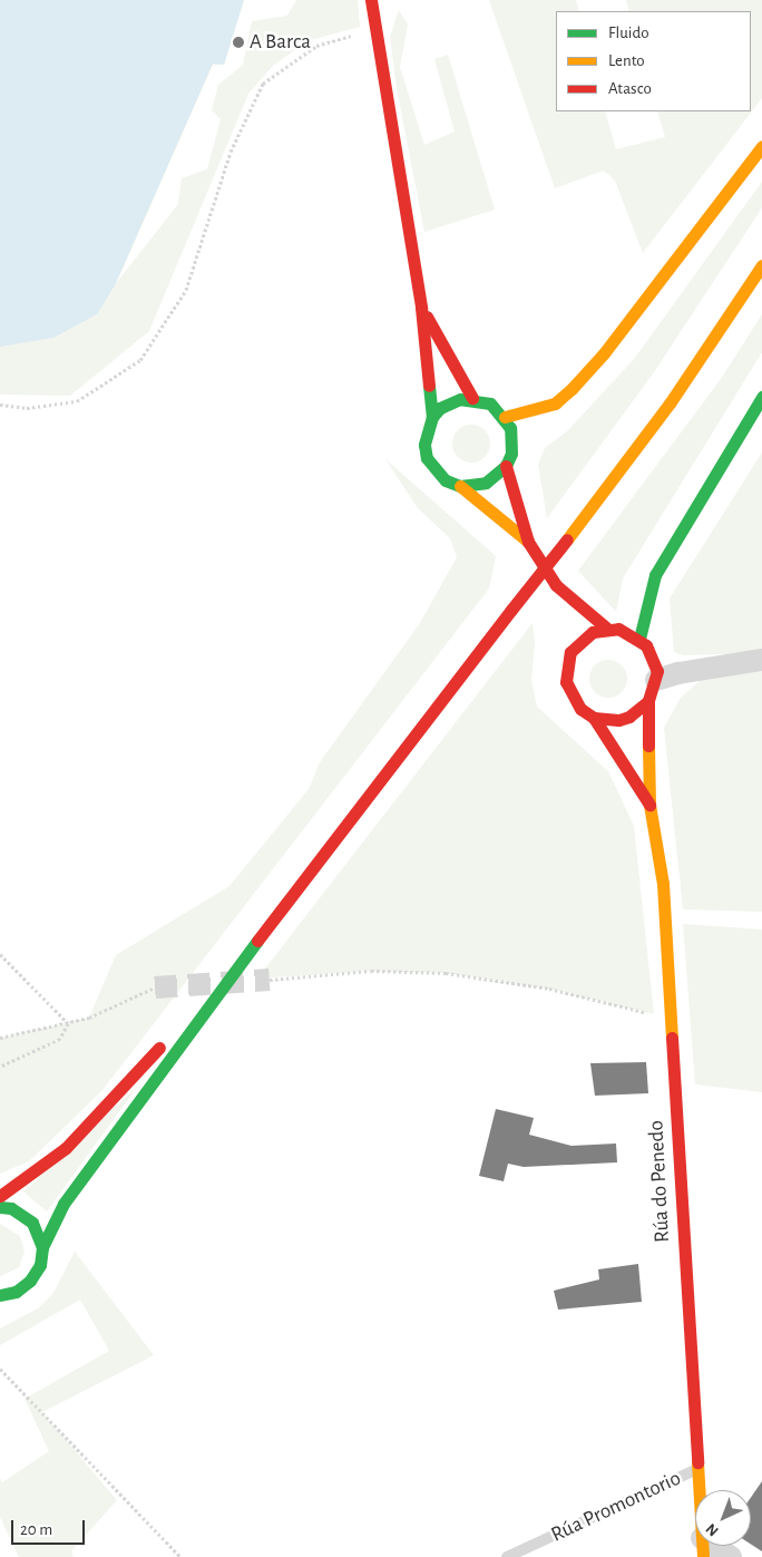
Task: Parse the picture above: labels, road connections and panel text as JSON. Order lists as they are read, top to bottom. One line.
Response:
{"streets":{"main road":["Rúa do Penedo"],"lane":["Rúa Promontorio"]},"crossings":[["Rúa do Penedo","Rúa Promontorio"]],"places":["A Barca"],"legend":["Fluido","Lento","Atasco"],"scale_bar":"20 m","north":"bottom left"}
